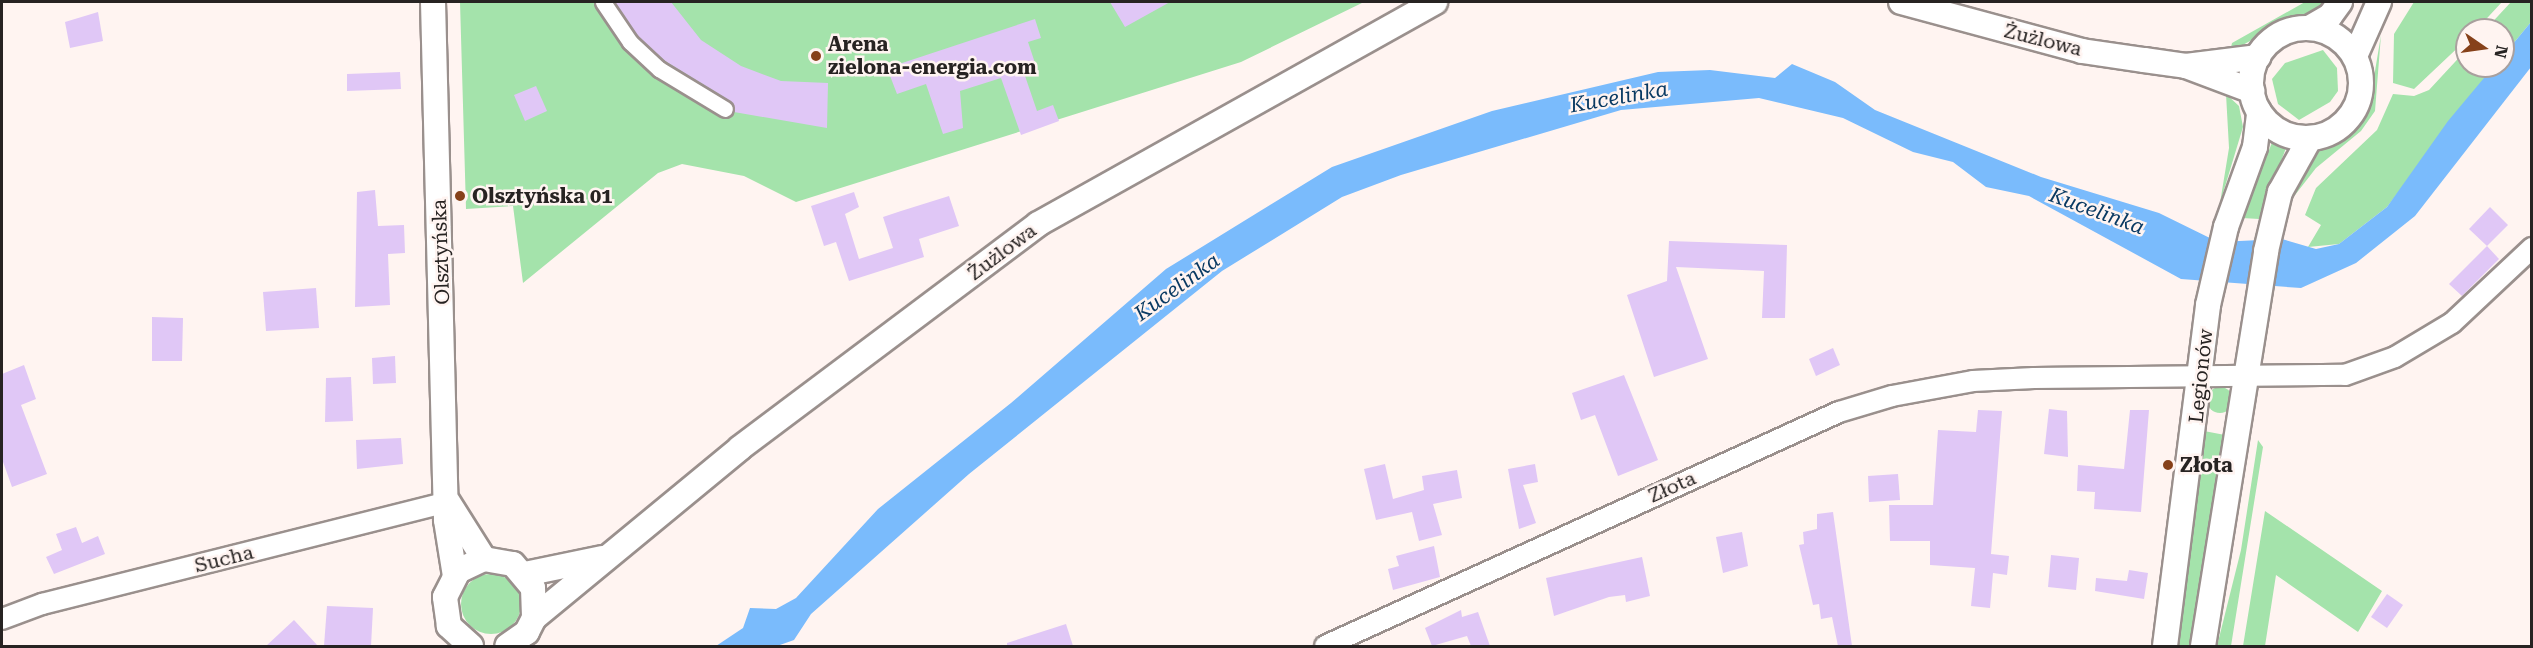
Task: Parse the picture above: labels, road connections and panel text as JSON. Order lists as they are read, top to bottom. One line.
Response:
{"streets":{"street":["Żużlowa","Olsztyńska","Legionów","Złota","Sucha"]},"crossings":[["Żużlowa","Legionów"],["Olsztyńska","Sucha"],["Legionów","Złota"]],"water":["Kucelinka"],"places":["Arena zielona-energia.com","Olsztyńska 01","Złota"],"north":"right"}
